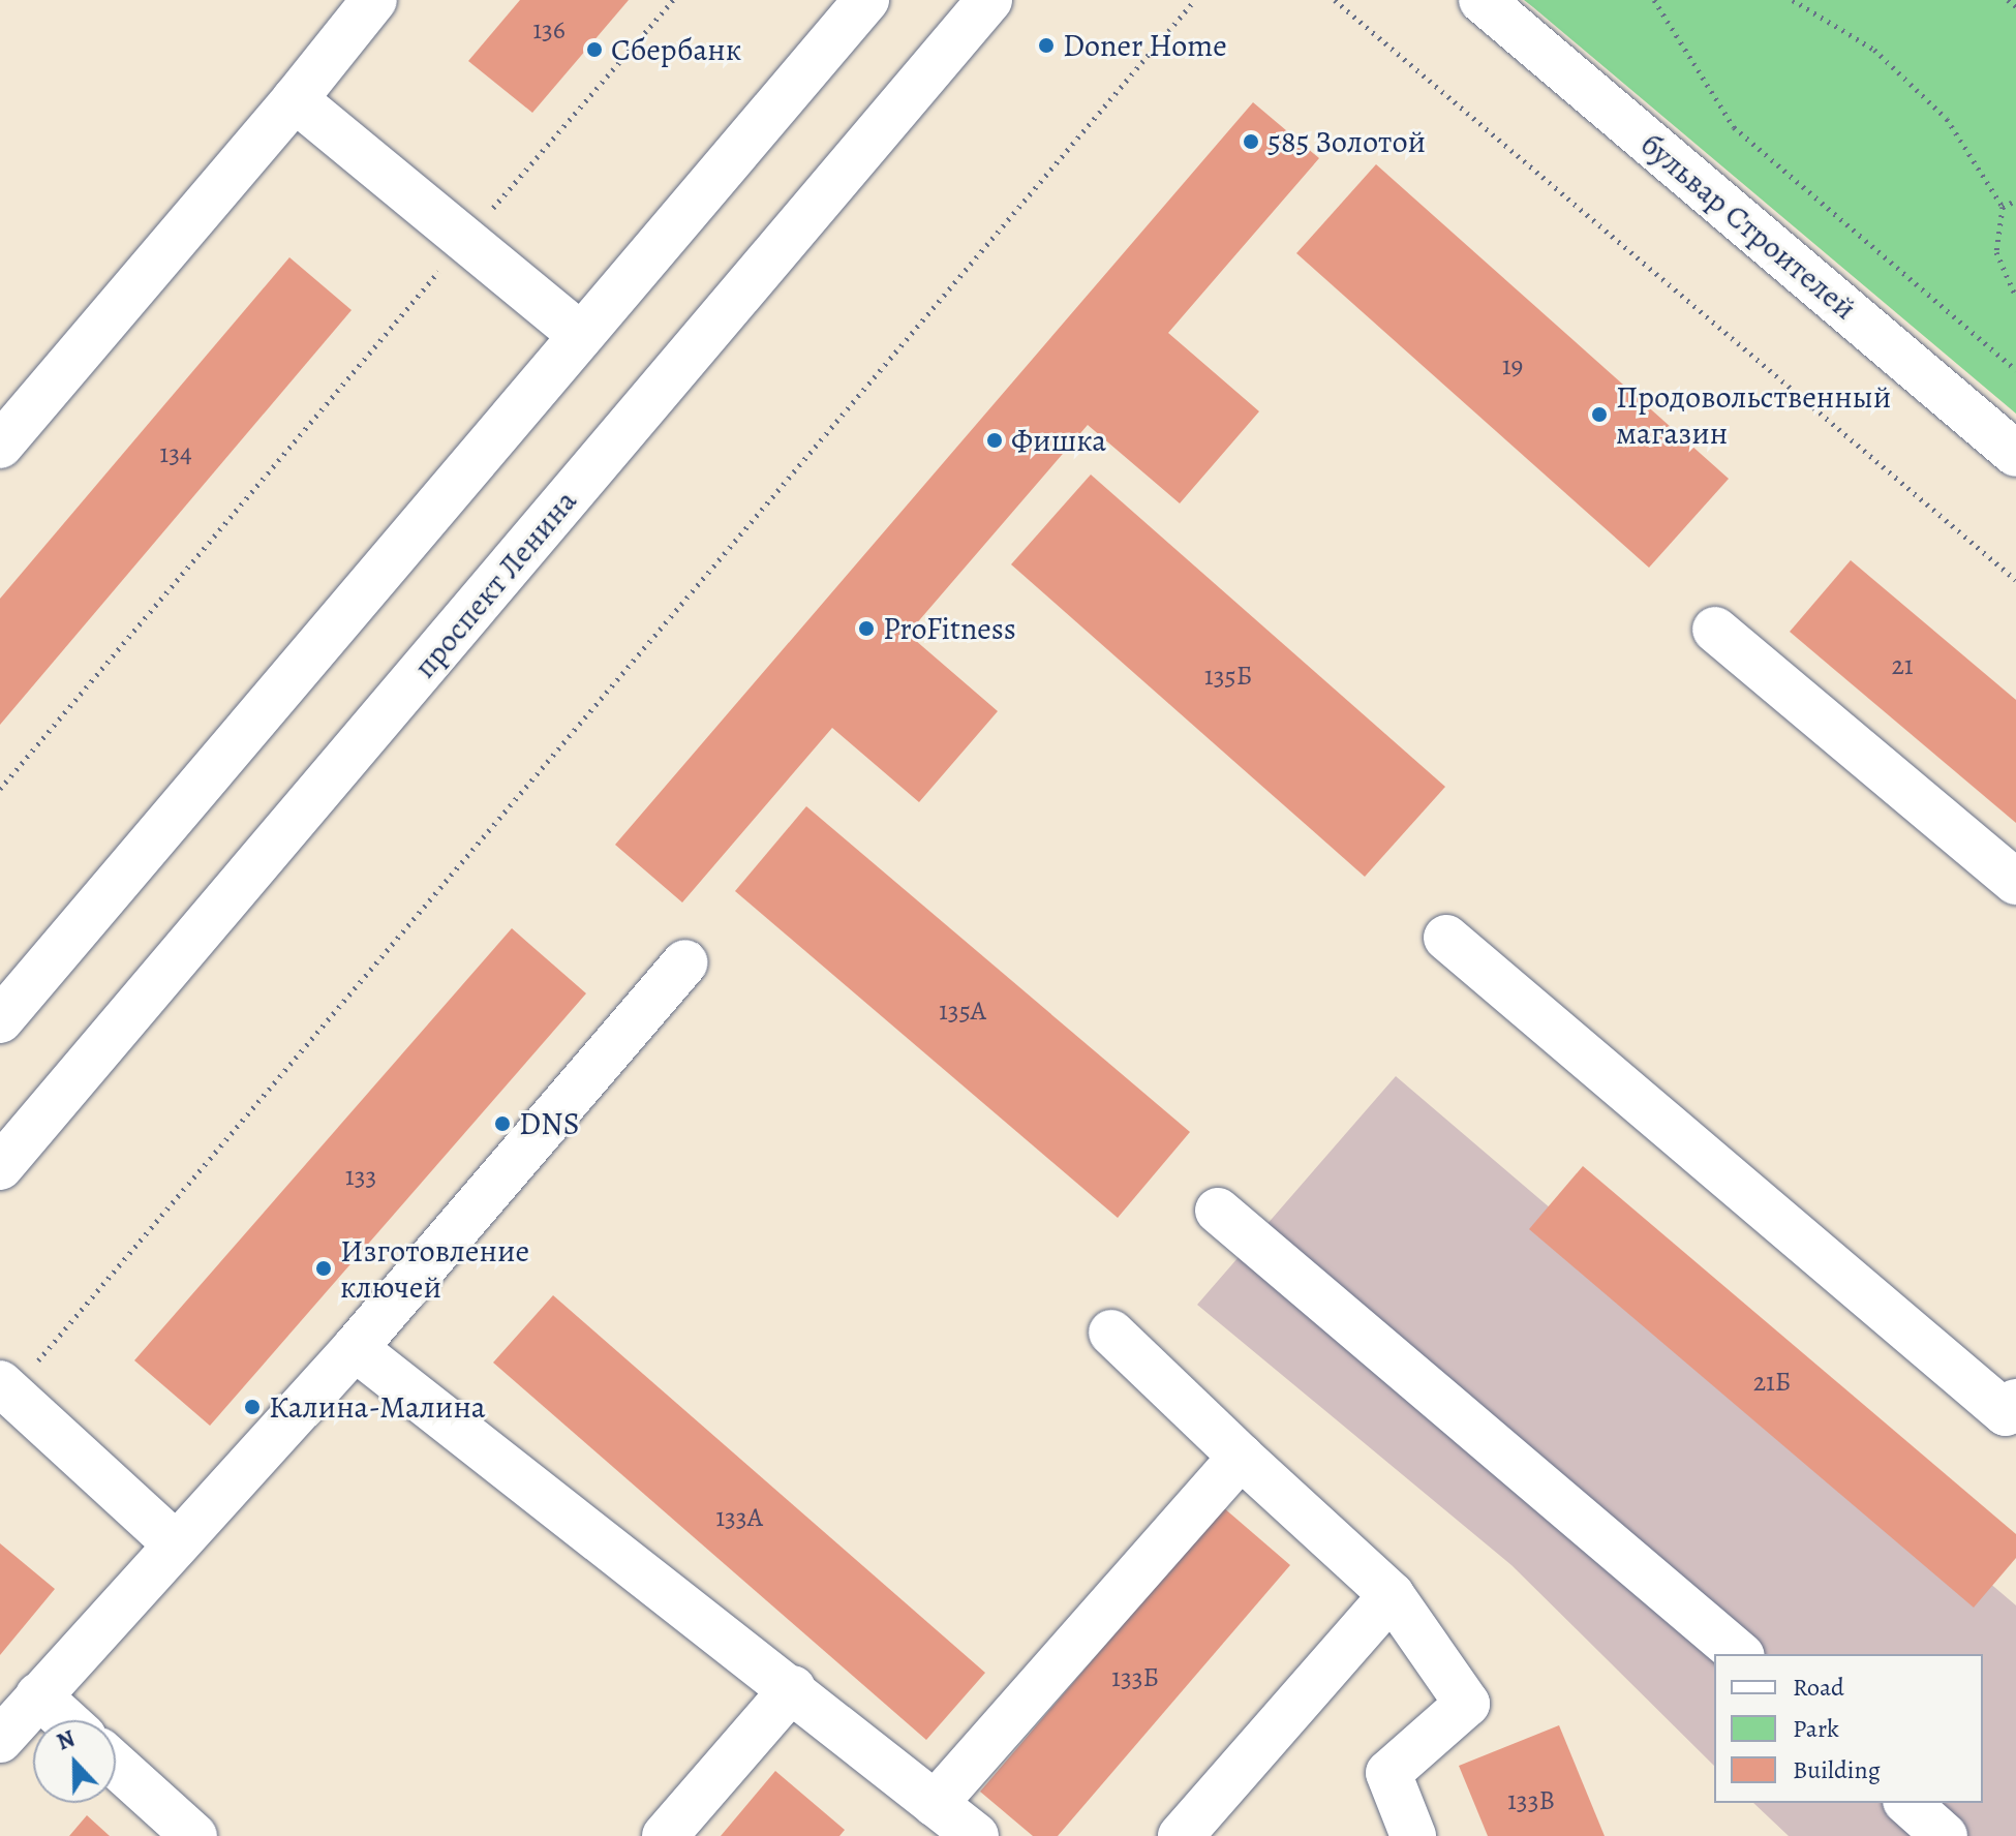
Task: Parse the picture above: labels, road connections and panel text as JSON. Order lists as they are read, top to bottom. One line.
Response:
{"streets":{"main road":["бульвар Строителей","проспект Ленина"]},"places":["Doner Home","Сбербанк","585 Золотой","Продовольственный магазин","Фишка","ProFitness","DNS","Изготовление ключей","Калина-Малина"],"house_numbers":["136","19","134","21","135Б","135А","133","21Б","133А","133Б","133В"],"legend":["Road","Park","Building"],"north":"top"}
